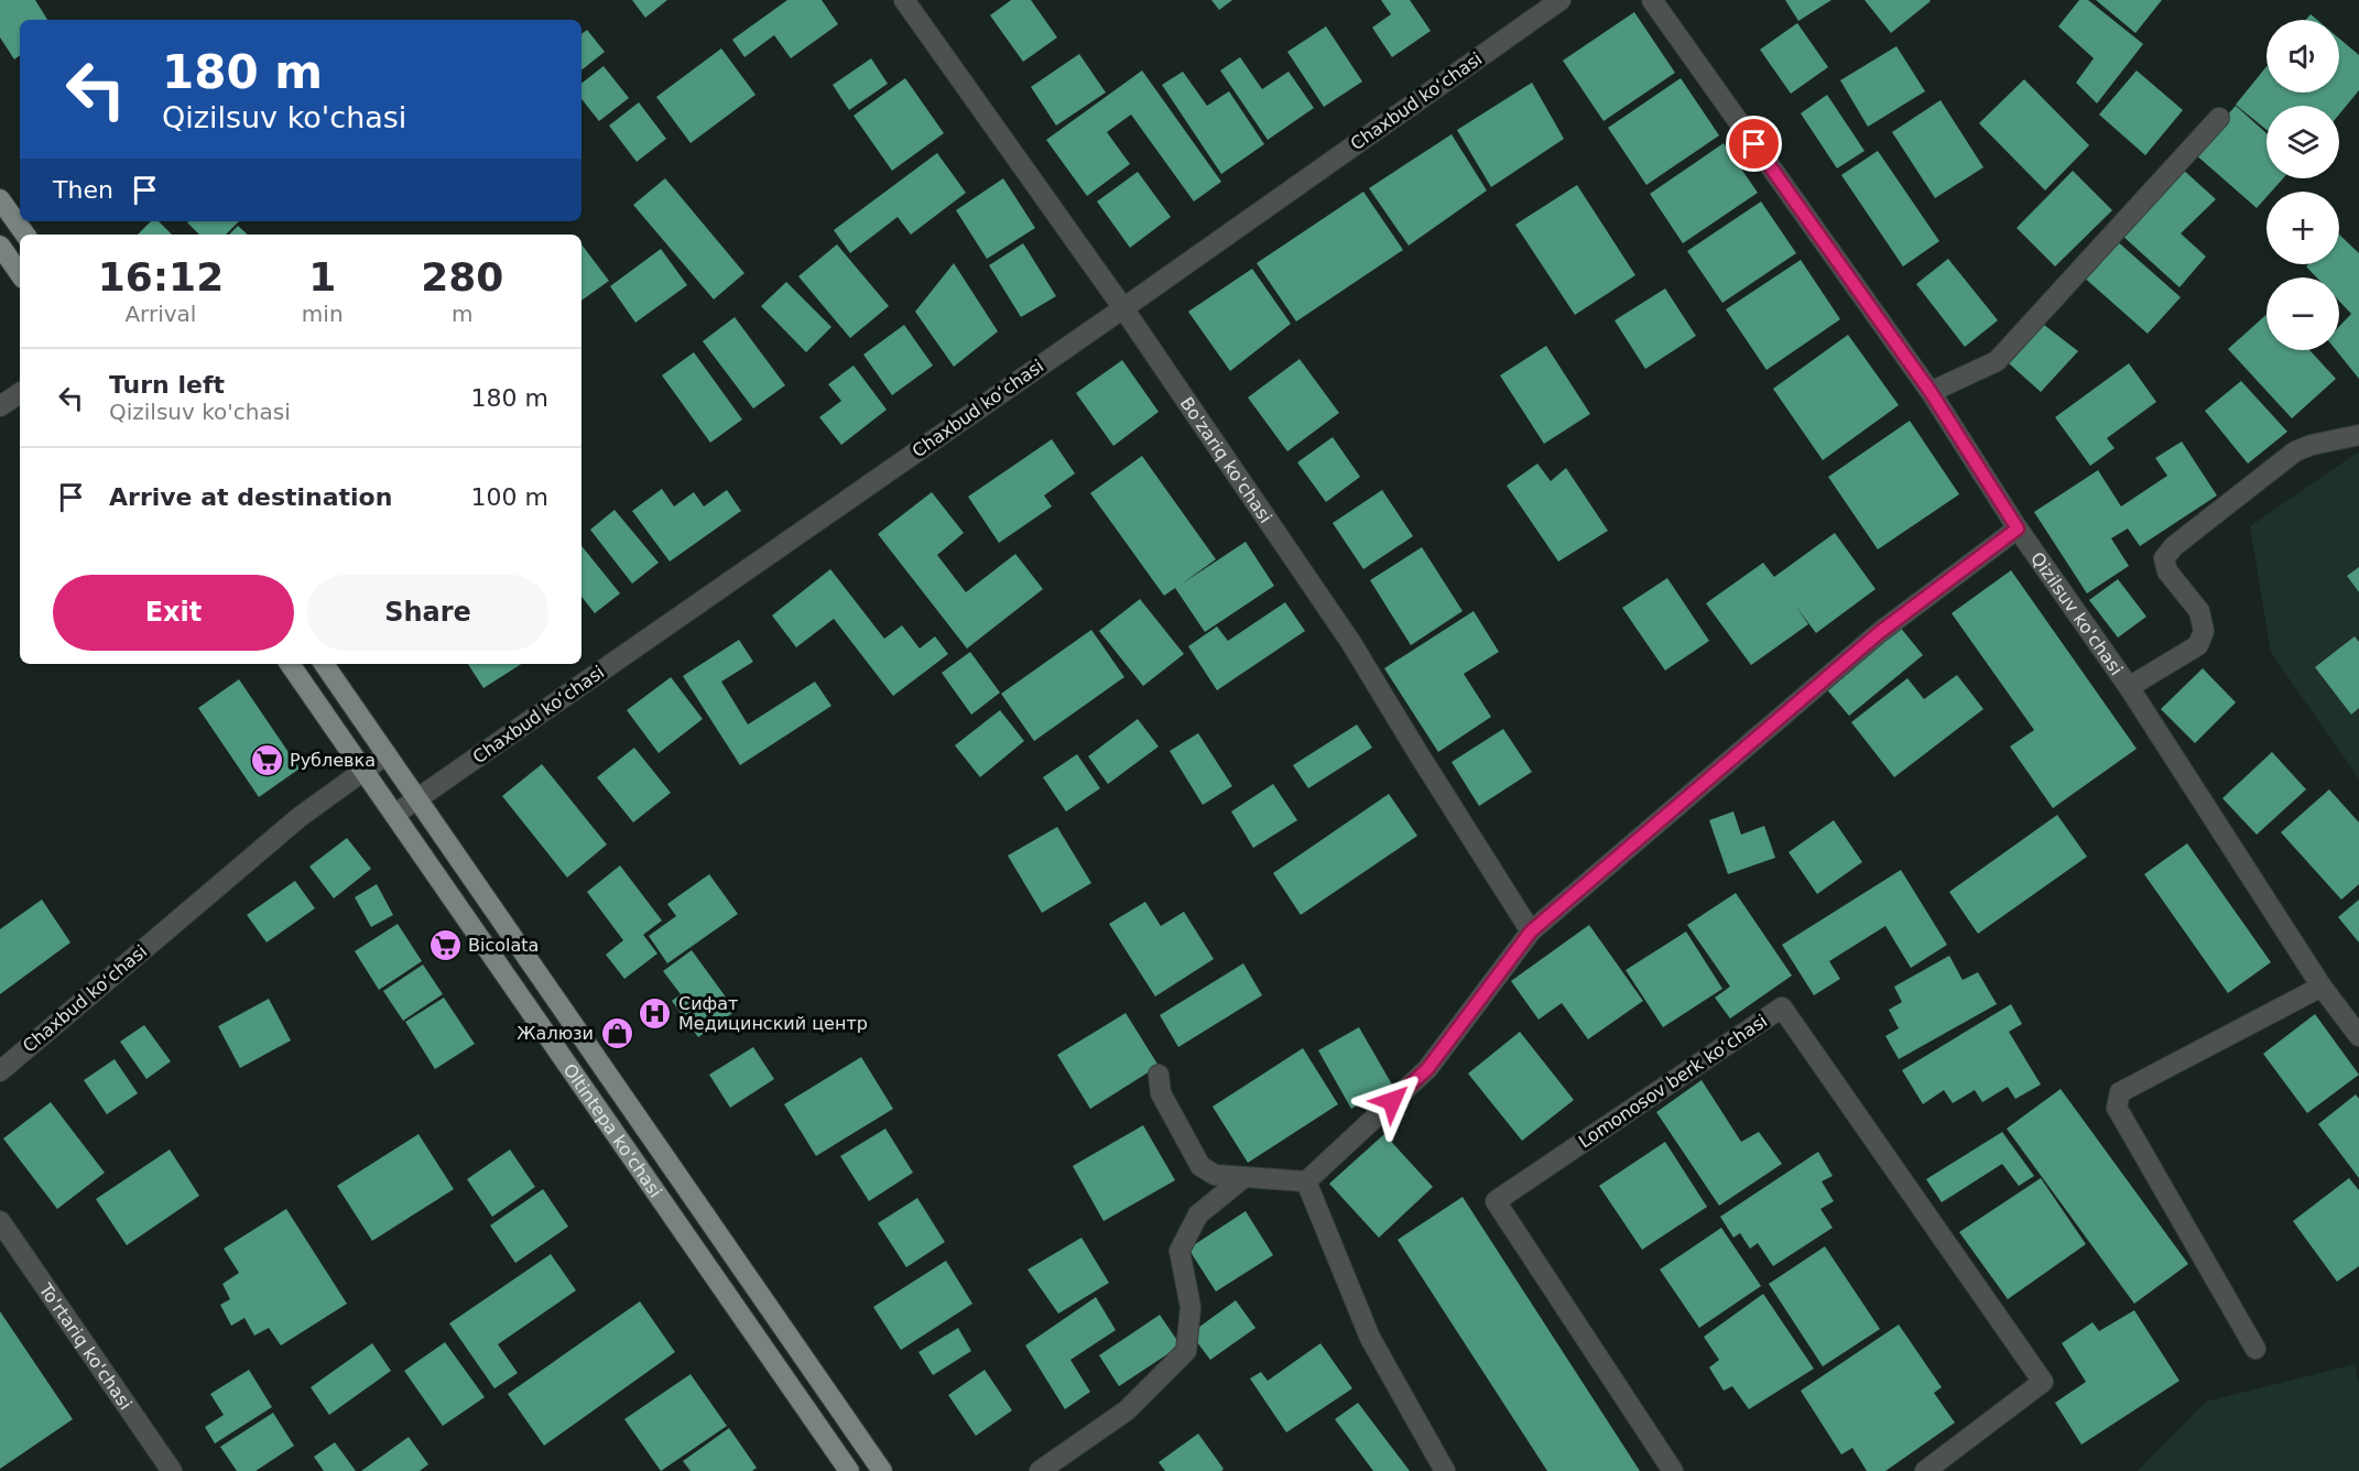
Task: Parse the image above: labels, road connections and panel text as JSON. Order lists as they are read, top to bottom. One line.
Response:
{"streets":{"main road":["Oltintepa ko'chasi"],"street":["Chaxbud koʻchasi","Bo'zariq ko'chasi","Qizilsuv ko'chasi","Lomonosov berk koʻchasi","To'rtariq ko'chasi"]},"crossings":[["Chaxbud koʻchasi","Bo'zariq ko'chasi"],["Chaxbud koʻchasi","Oltintepa ko'chasi"]],"places":{"supermarket":["Рублевка","Bicolata"],"hospital":["Сифат Медицинский центр"],"shop":["Жалюзи"]},"page":{"map_buttons":["+","−"],"turn":["180 m","Qizilsuv ko'chasi"],"then":"Then","eta":["16:12","Arrival","1","min","280","m"],"list":[{"name":"Turn left","note":"Qizilsuv ko'chasi","value":"180 m"},{"name":"Arrive at destination","value":"100 m"}],"buttons":["Exit","Share"]}}
